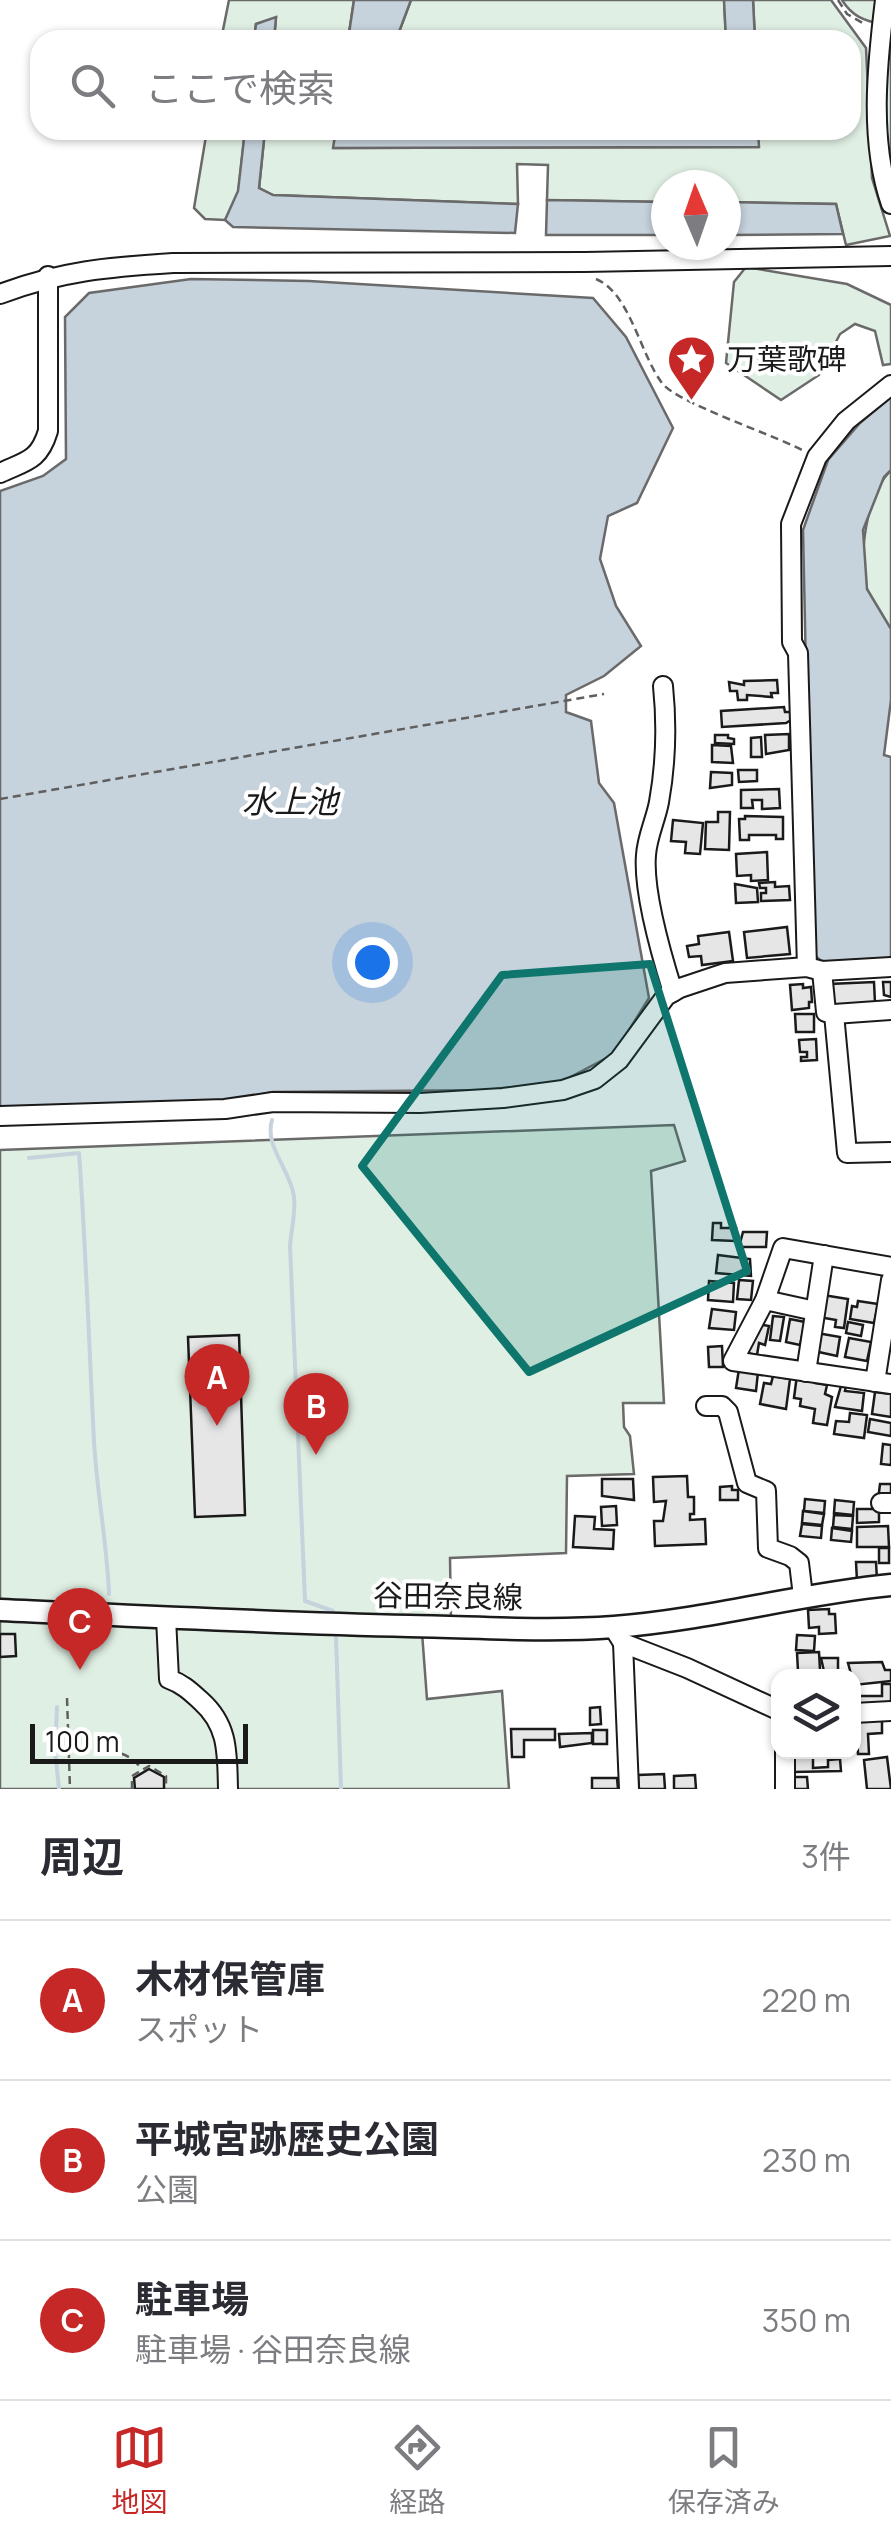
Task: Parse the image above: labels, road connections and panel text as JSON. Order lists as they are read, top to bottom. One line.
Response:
{"streets":{"main road":["谷田奈良線"]},"water":["水上池"],"places":{"place":["万葉歌碑"]},"scale_bar":"100 m","north":"top","page":{"search":"ここで検索","pins":["A","B","C"],"scale":"100 m","heading":["周辺","3件"],"list":[{"mark":"A","name":"木材保管庫","note":"スポット","value":"220 m"},{"mark":"B","name":"平城宮跡歴史公園","note":"公園","value":"230 m"},{"mark":"C","name":"駐車場","note":"駐車場 · 谷田奈良線","value":"350 m"}],"nav":["地図","経路","保存済み"]}}
